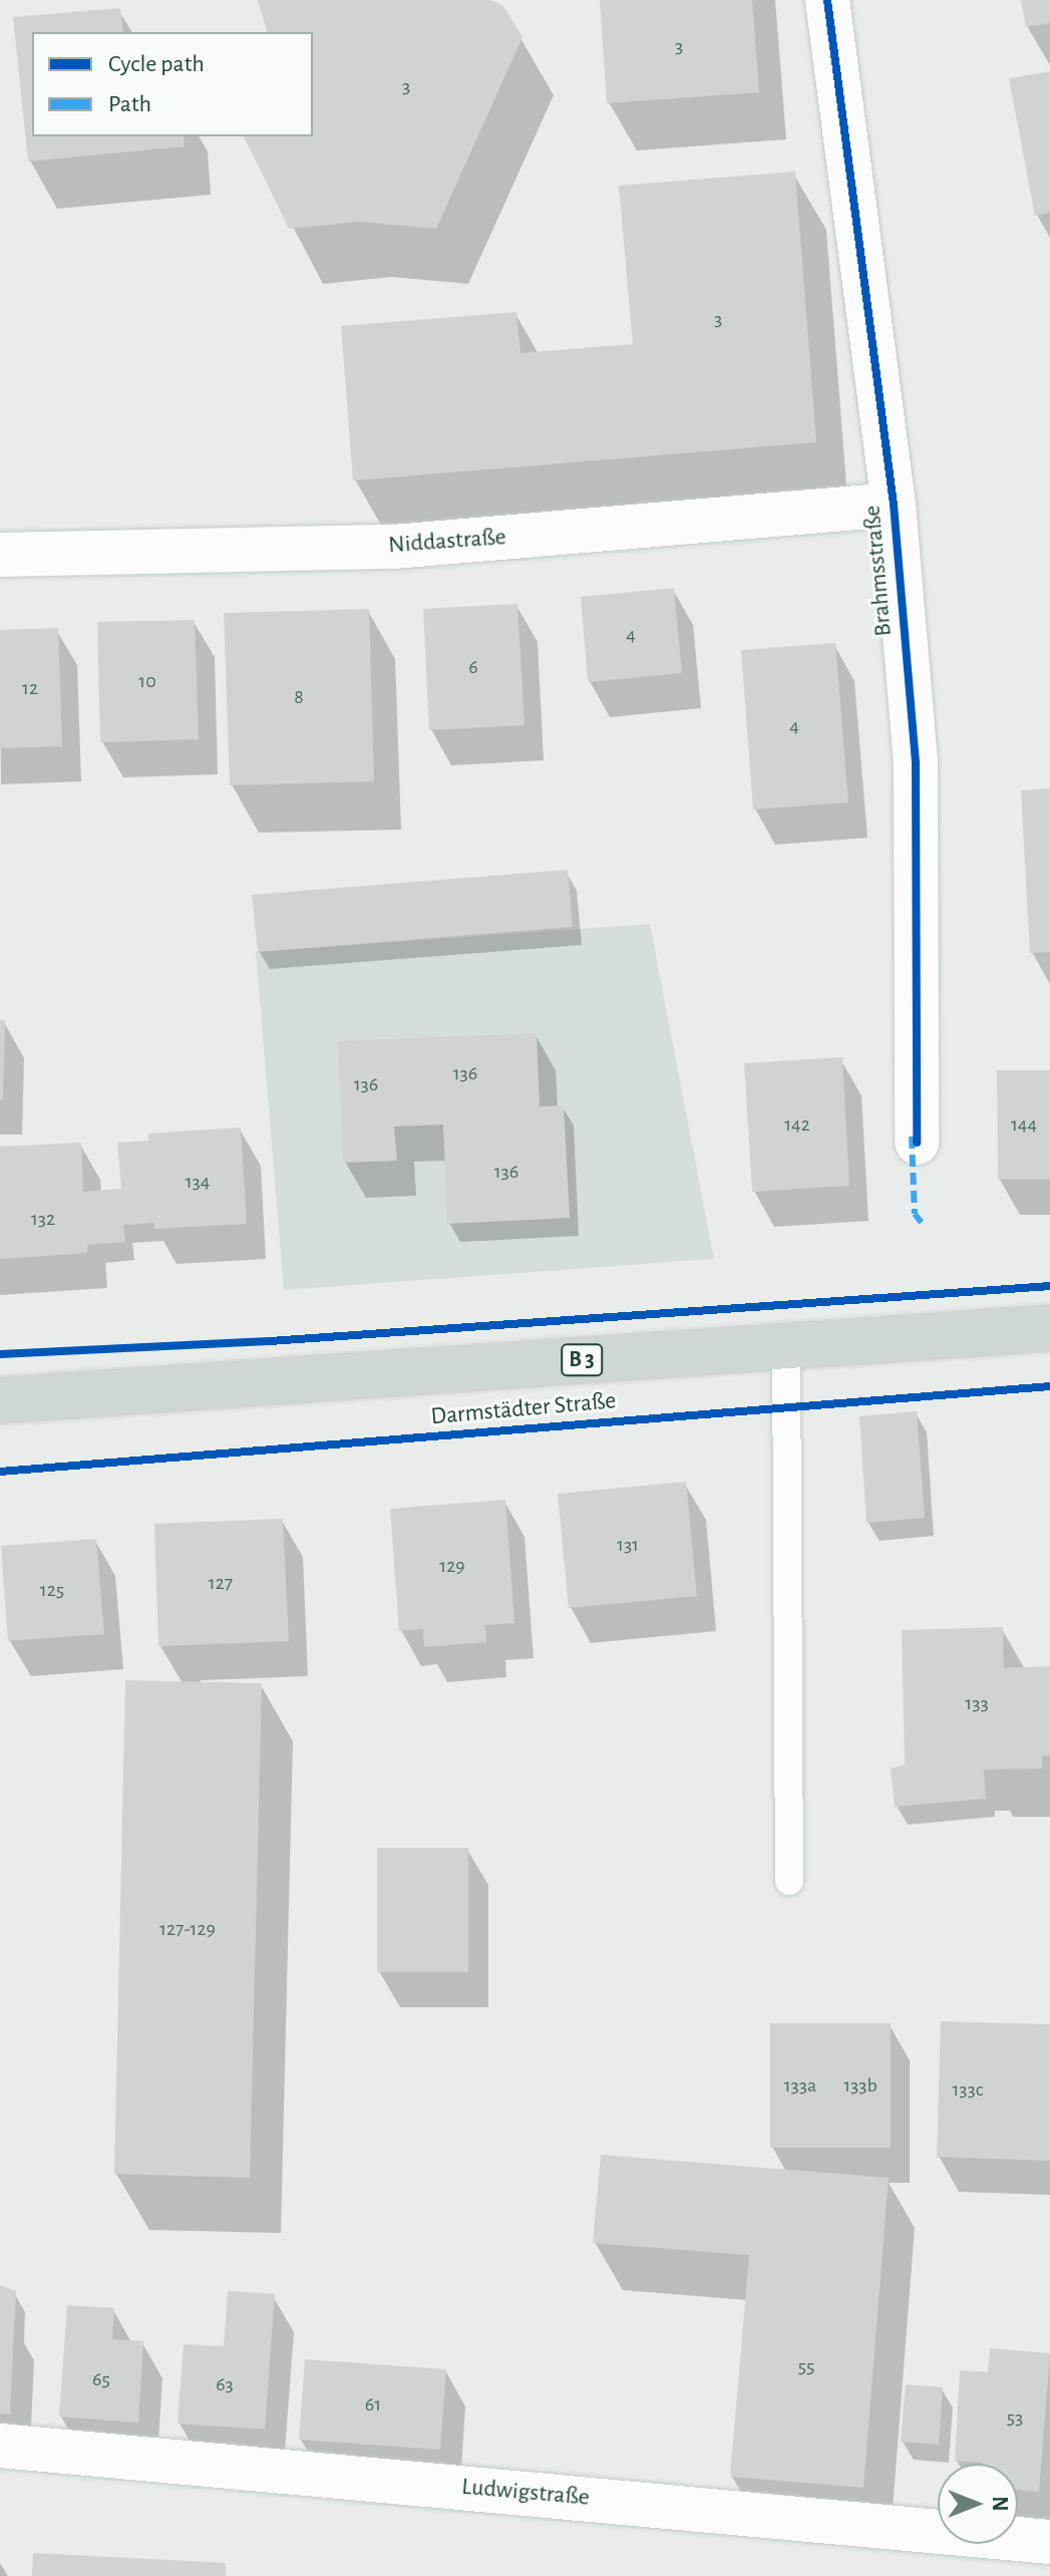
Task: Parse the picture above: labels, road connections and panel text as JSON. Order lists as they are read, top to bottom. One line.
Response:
{"streets":{"main road":["B 3","Darmstädter Straße"],"street":["Niddastraße","Brahmsstraße","Ludwigstraße"]},"crossings":[["Niddastraße","Brahmsstraße"]],"house_numbers":["3","3","3","4","6","10","12","8","4","136","136","142","144","136","134","132","131","129","127","125","133","127-129","133a","133b","133c","55","65","63","61","53"],"legend":["Cycle path","Path"],"north":"right"}
